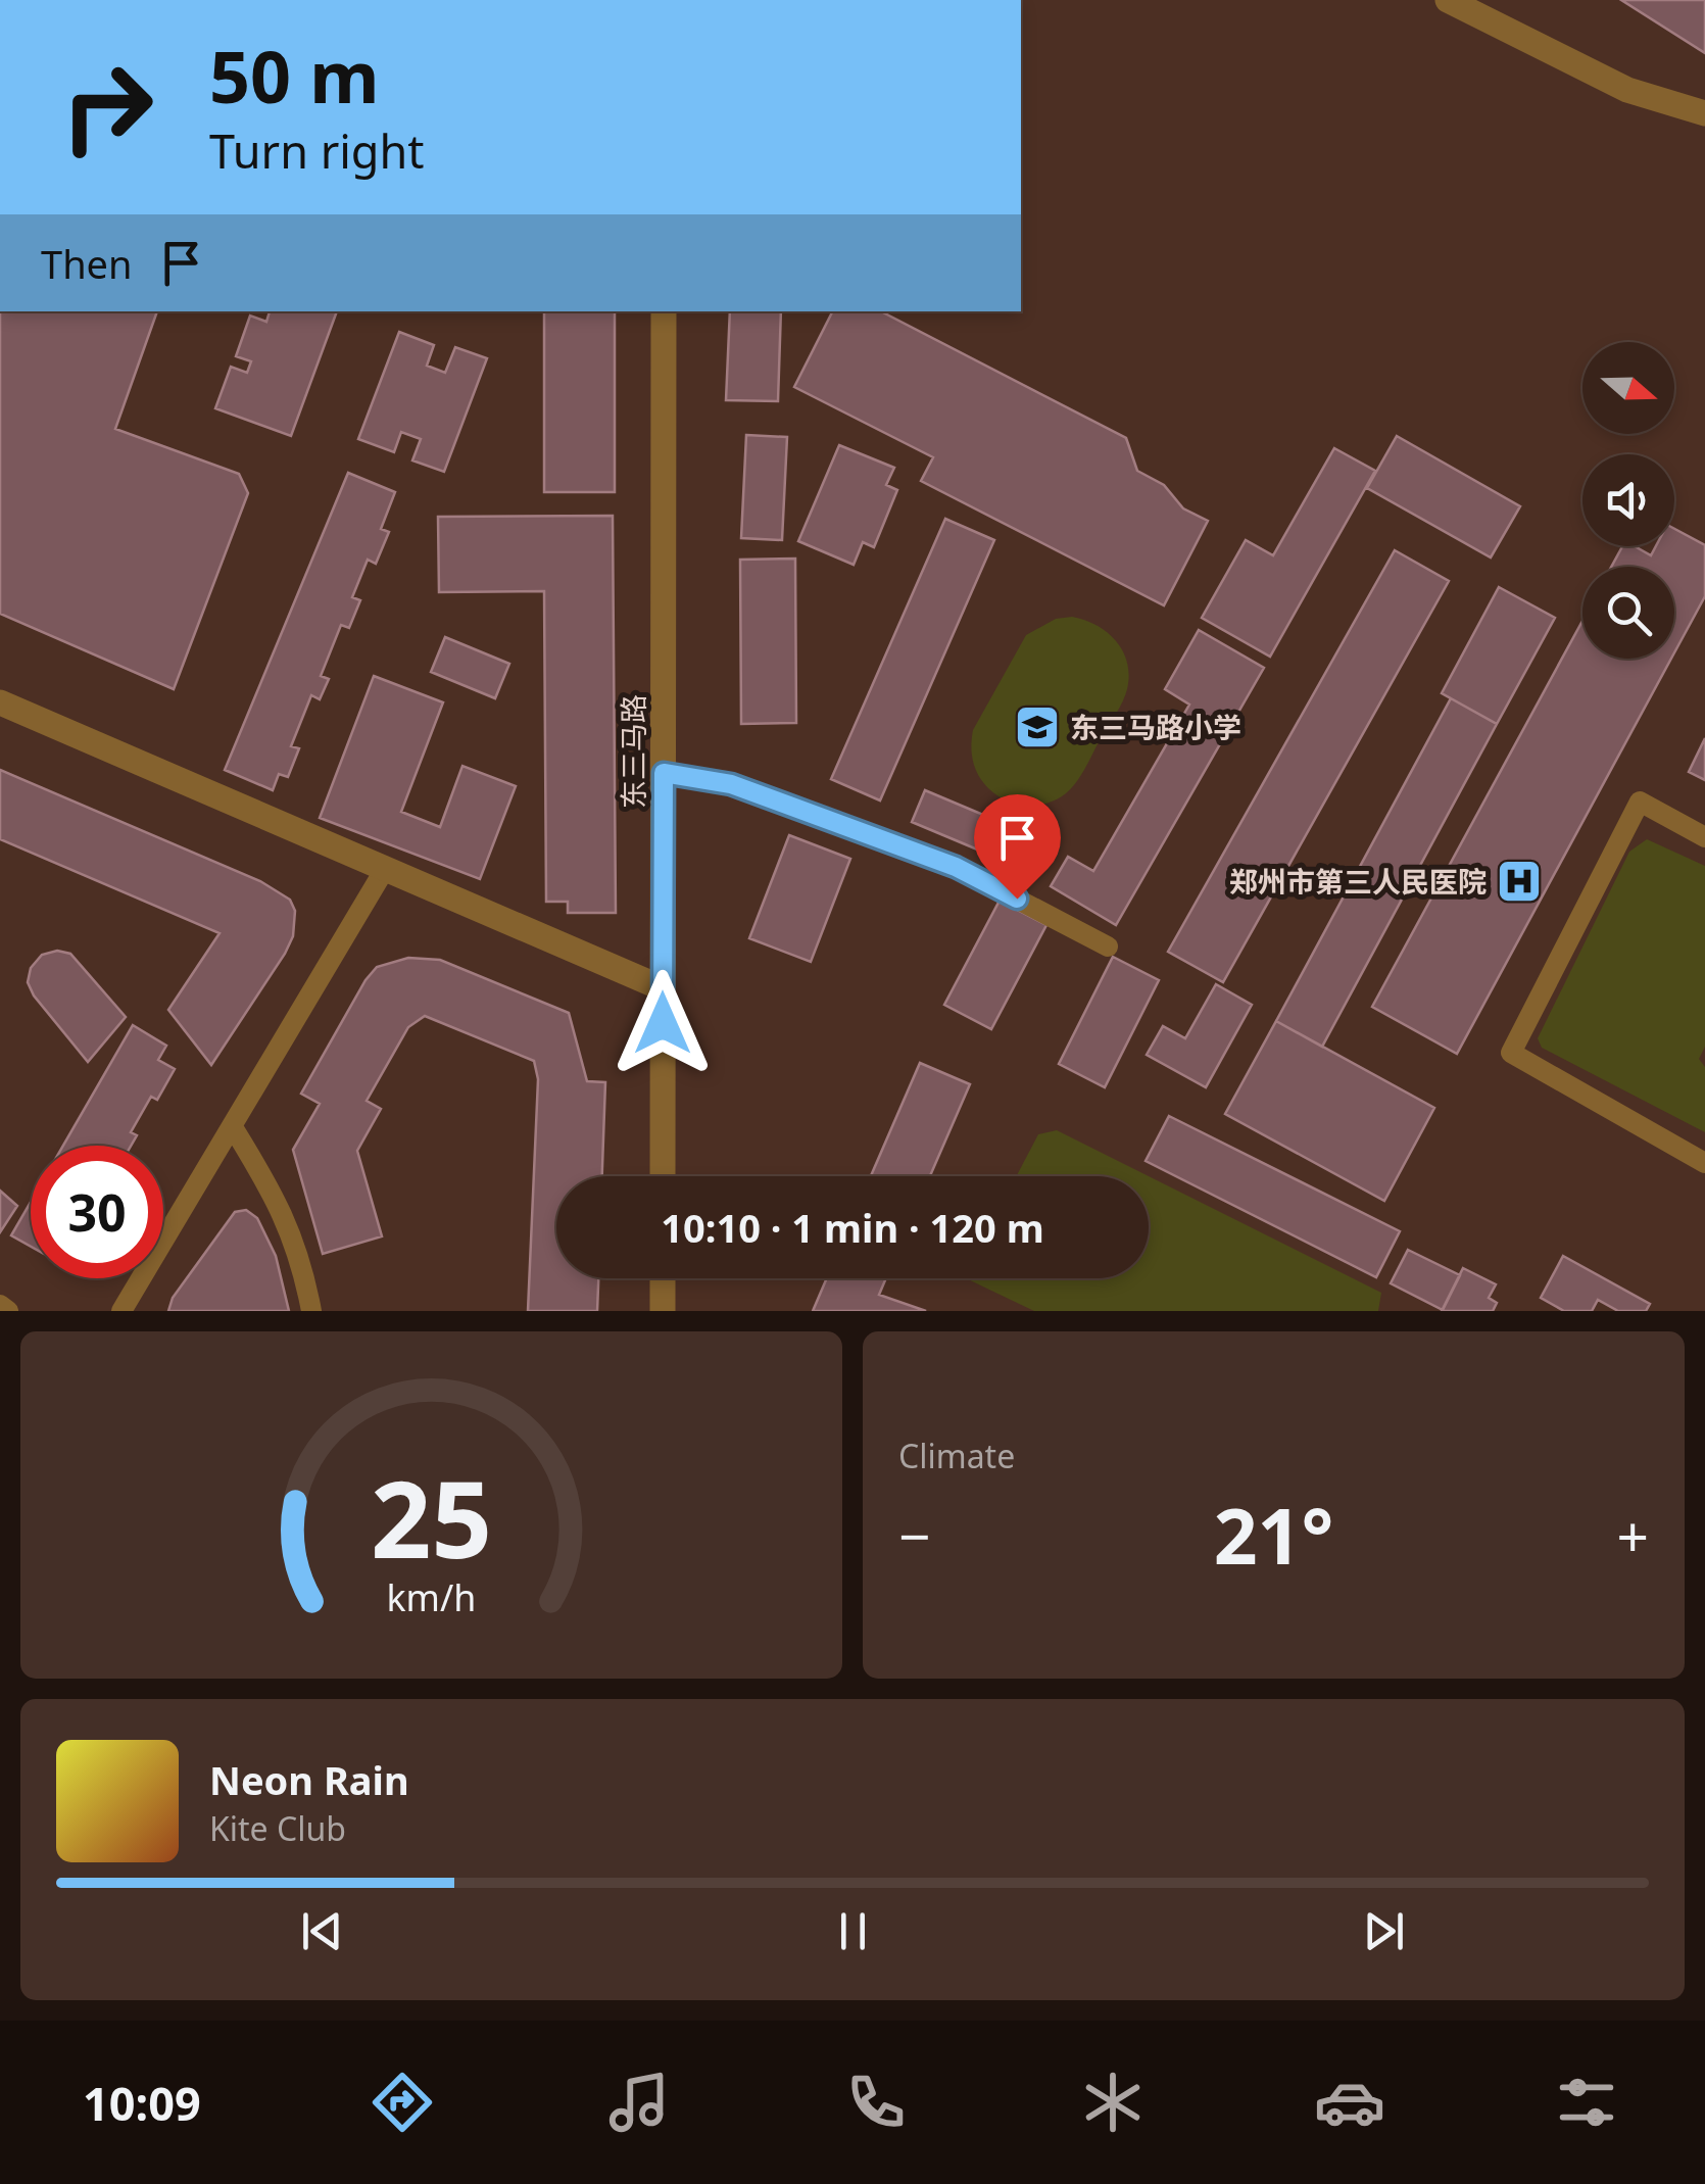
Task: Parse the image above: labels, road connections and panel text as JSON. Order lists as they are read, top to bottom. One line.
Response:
{"streets":{"street":["东三马路"]},"places":{"school or university":["东三马路小学"],"hospital":["郑州市第三人民医院"]},"north":"right","page":{"turn":["50 m","Turn right"],"then":"Then","limit":"30","trip":"10:10 · 1 min · 120 m","tile":"Climate","heat":["−","21°","+"],"song":["Neon Rain","Kite Club"],"tabs":"10:09","gauge":["25","km/h"]}}
